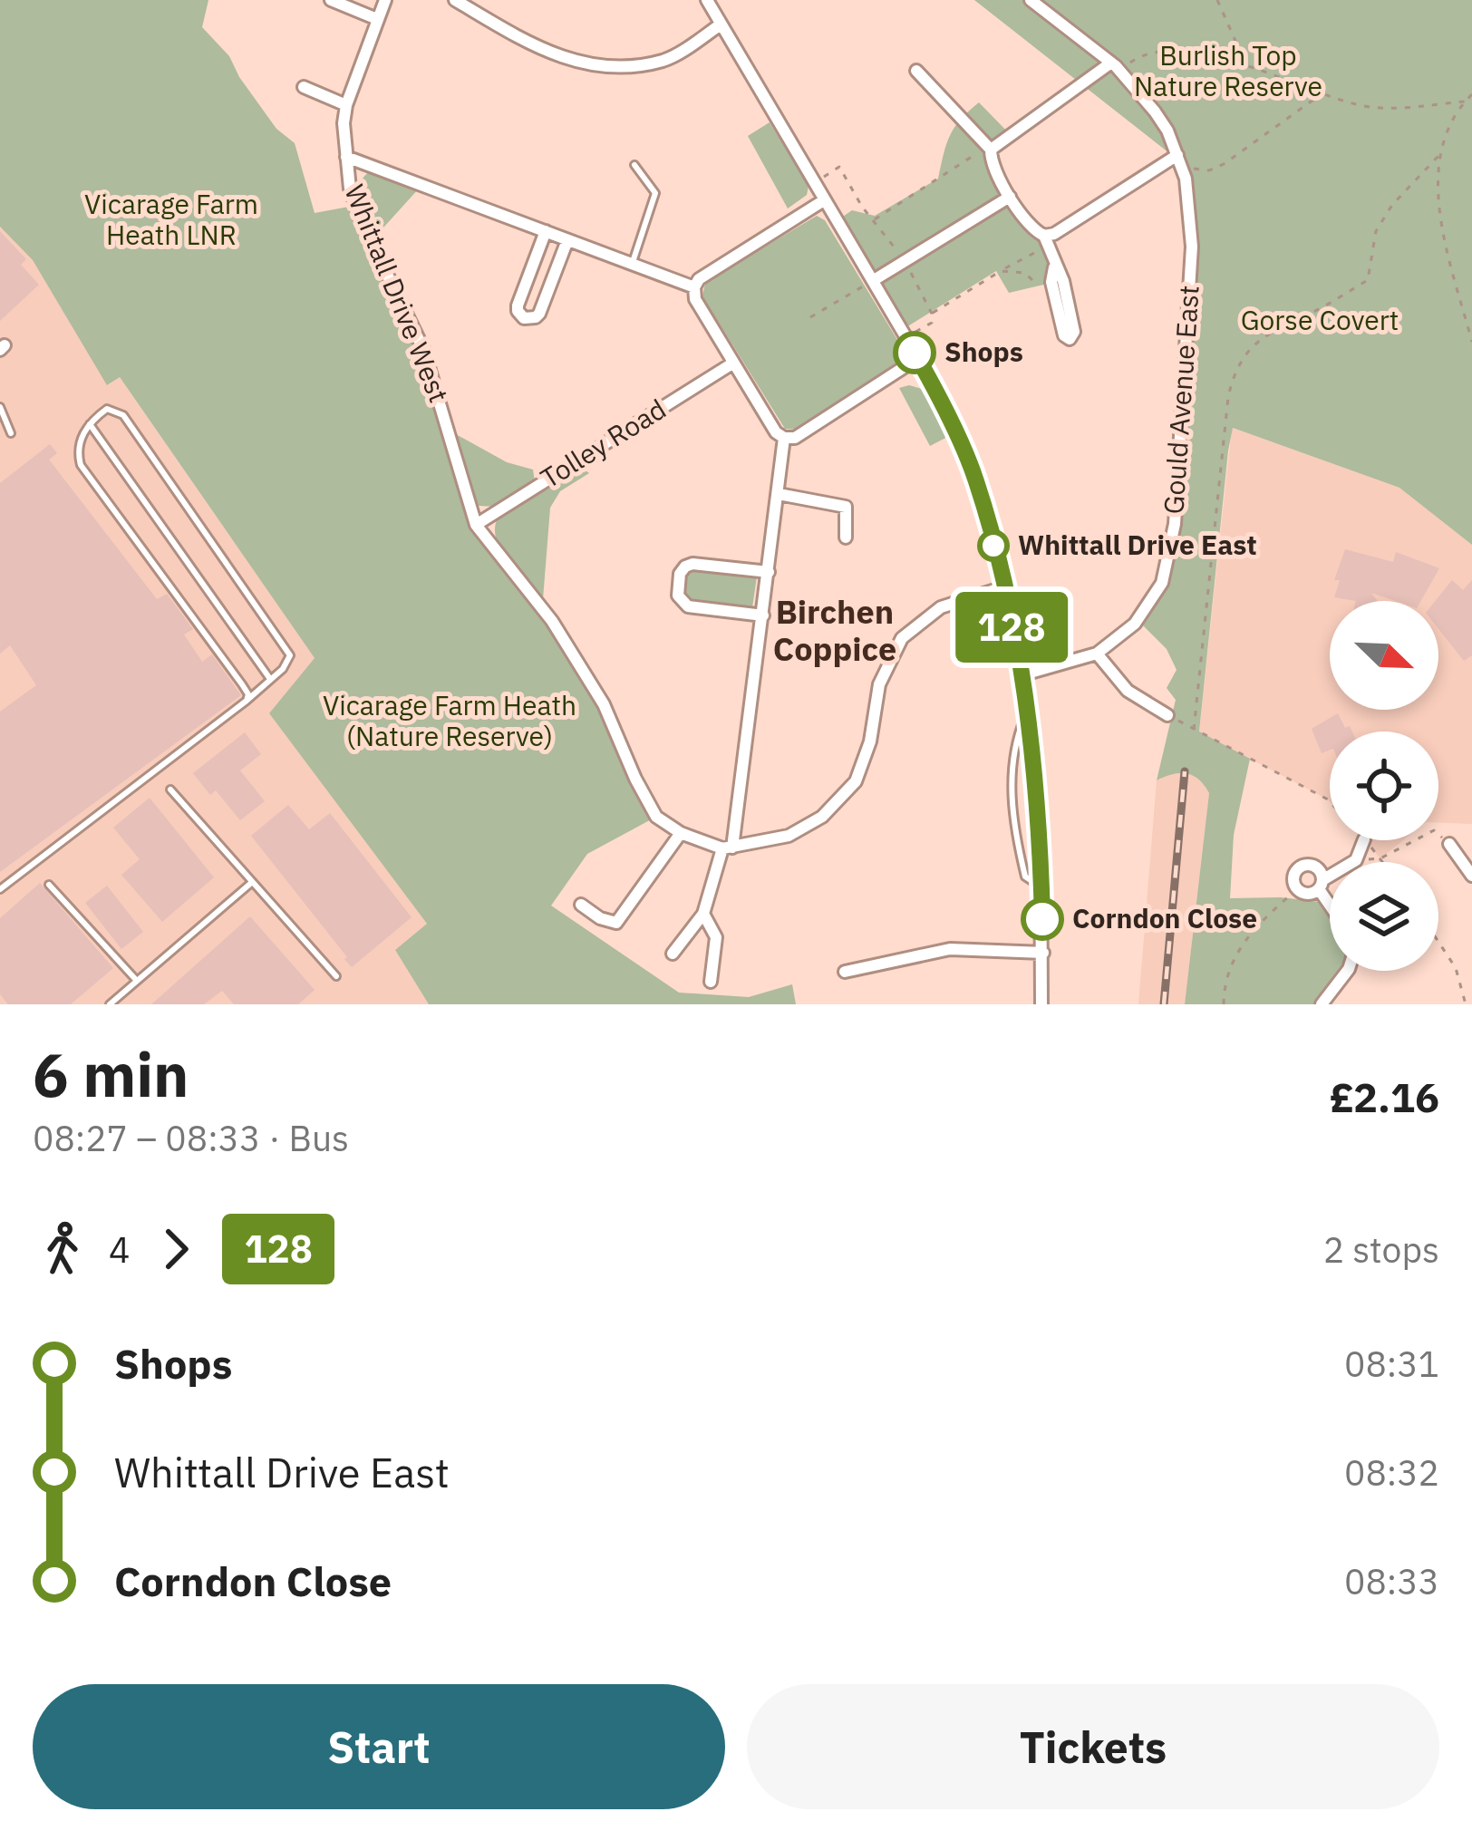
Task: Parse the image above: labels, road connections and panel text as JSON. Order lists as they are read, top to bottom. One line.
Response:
{"streets":{"street":["Whittall Drive West","Gould Avenue East","Tolley Road"]},"crossings":[["Whittall Drive West","Tolley Road"]],"districts":["Birchen Coppice"],"parks":["Burlish Top Nature Reserve","Vicarage Farm Heath LNR","Gorse Covert","Vicarage Farm Heath (Nature Reserve)"],"places":["Shops","Whittall Drive East","Corndon Close"],"lines":["bus line 128"],"north":"bottom right","page":{"on_map":"128","heading":["6 min","08:27 – 08:33 · Bus","£2.16"],"legs":["4","128","2 stops"],"list":[{"name":"Shops","value":"08:31"},{"name":"Whittall Drive East","value":"08:32"},{"name":"Corndon Close","value":"08:33"}],"buttons":["Start","Tickets"]}}
